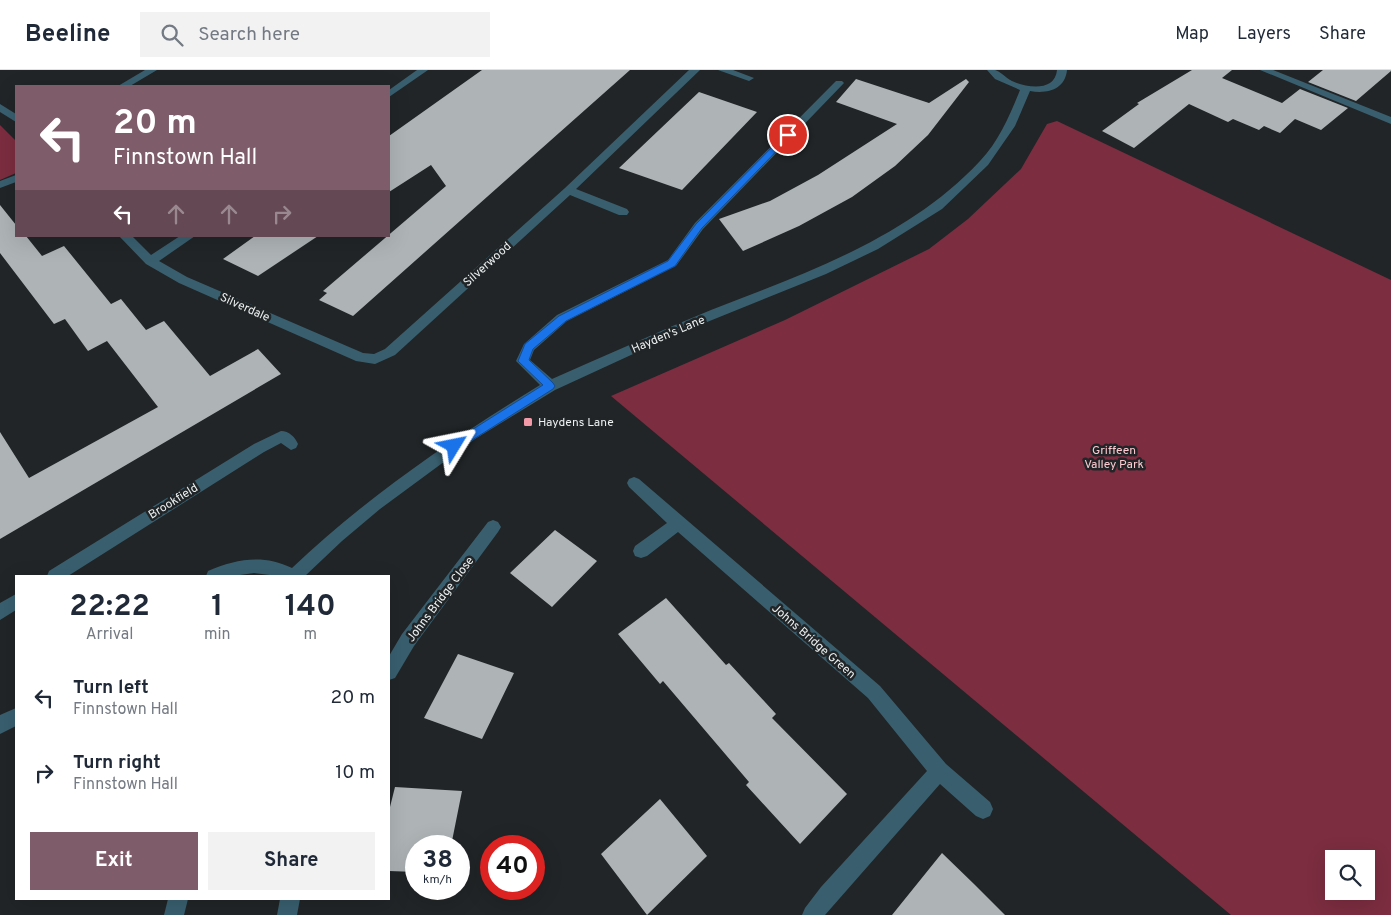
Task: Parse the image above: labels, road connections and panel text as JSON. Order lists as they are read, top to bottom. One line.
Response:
{"streets":{"street":["Silverwood","Silverdale","Hayden's Lane","Brookfield","Johns Bridge Close","Johns Bridge Green"]},"crossings":[["Silverwood","Silverdale"]],"parks":["Griffeen Valley Park"],"places":{"transit":["Haydens Lane"]},"page":{"header":"Beeline","search":"Search here","nav":["Map","Layers","Share"],"turn":["20 m","Finnstown Hall"],"eta":["22:22","Arrival","1","min","140","m"],"list":[{"name":"Turn left","note":"Finnstown Hall","value":"20 m"},{"name":"Turn right","note":"Finnstown Hall","value":"10 m"}],"buttons":["Exit","Share"],"speed":"38 km/h","limit":"40"}}
